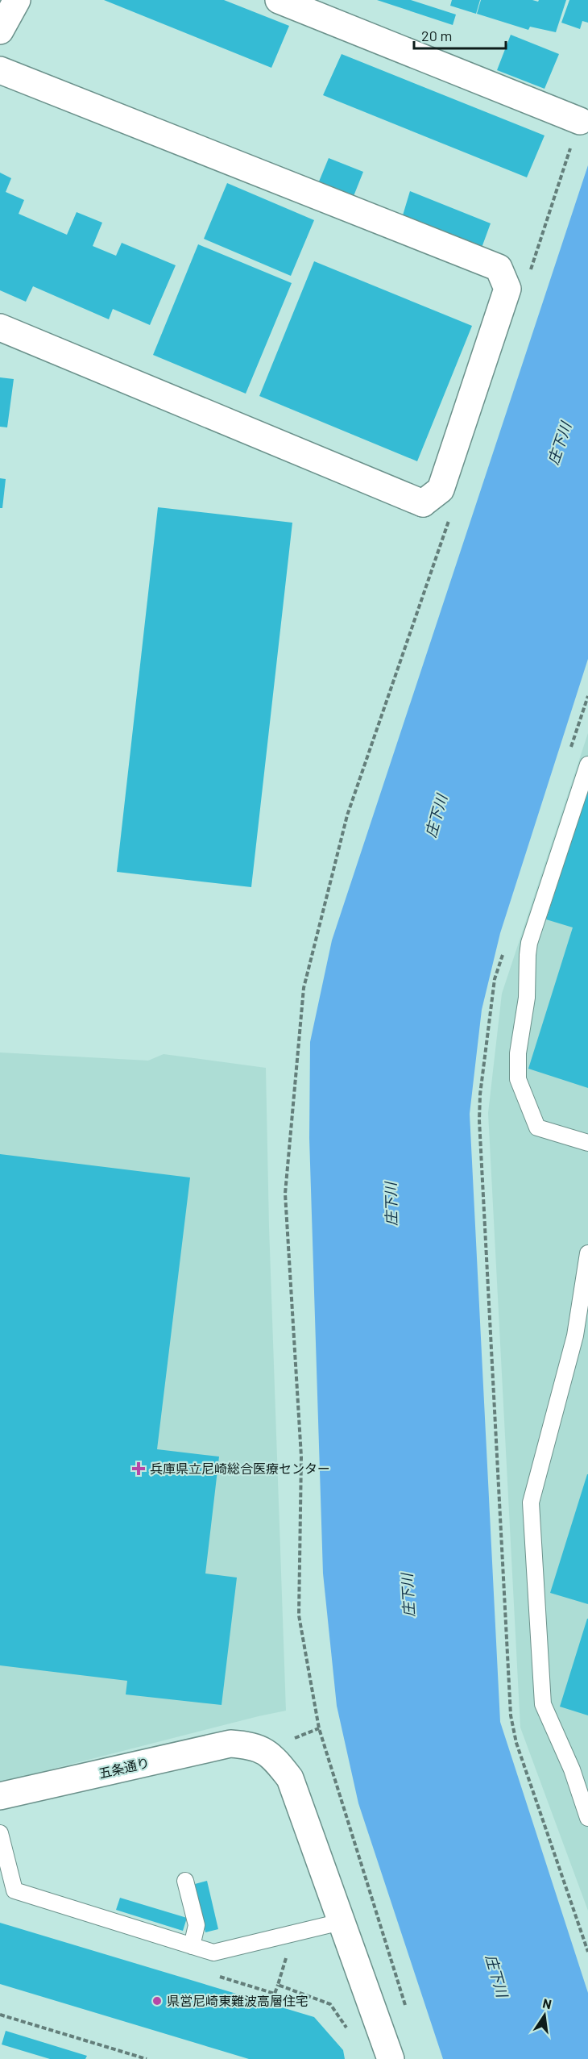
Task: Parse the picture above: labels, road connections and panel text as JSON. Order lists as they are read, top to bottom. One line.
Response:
{"streets":{"street":["五条通り"]},"water":["庄下川"],"places":{"health":["兵庫県立尼崎総合医療センター"],"other":["県営尼崎東難波高層住宅"]},"scale_bar":"20 m","north":"top"}
